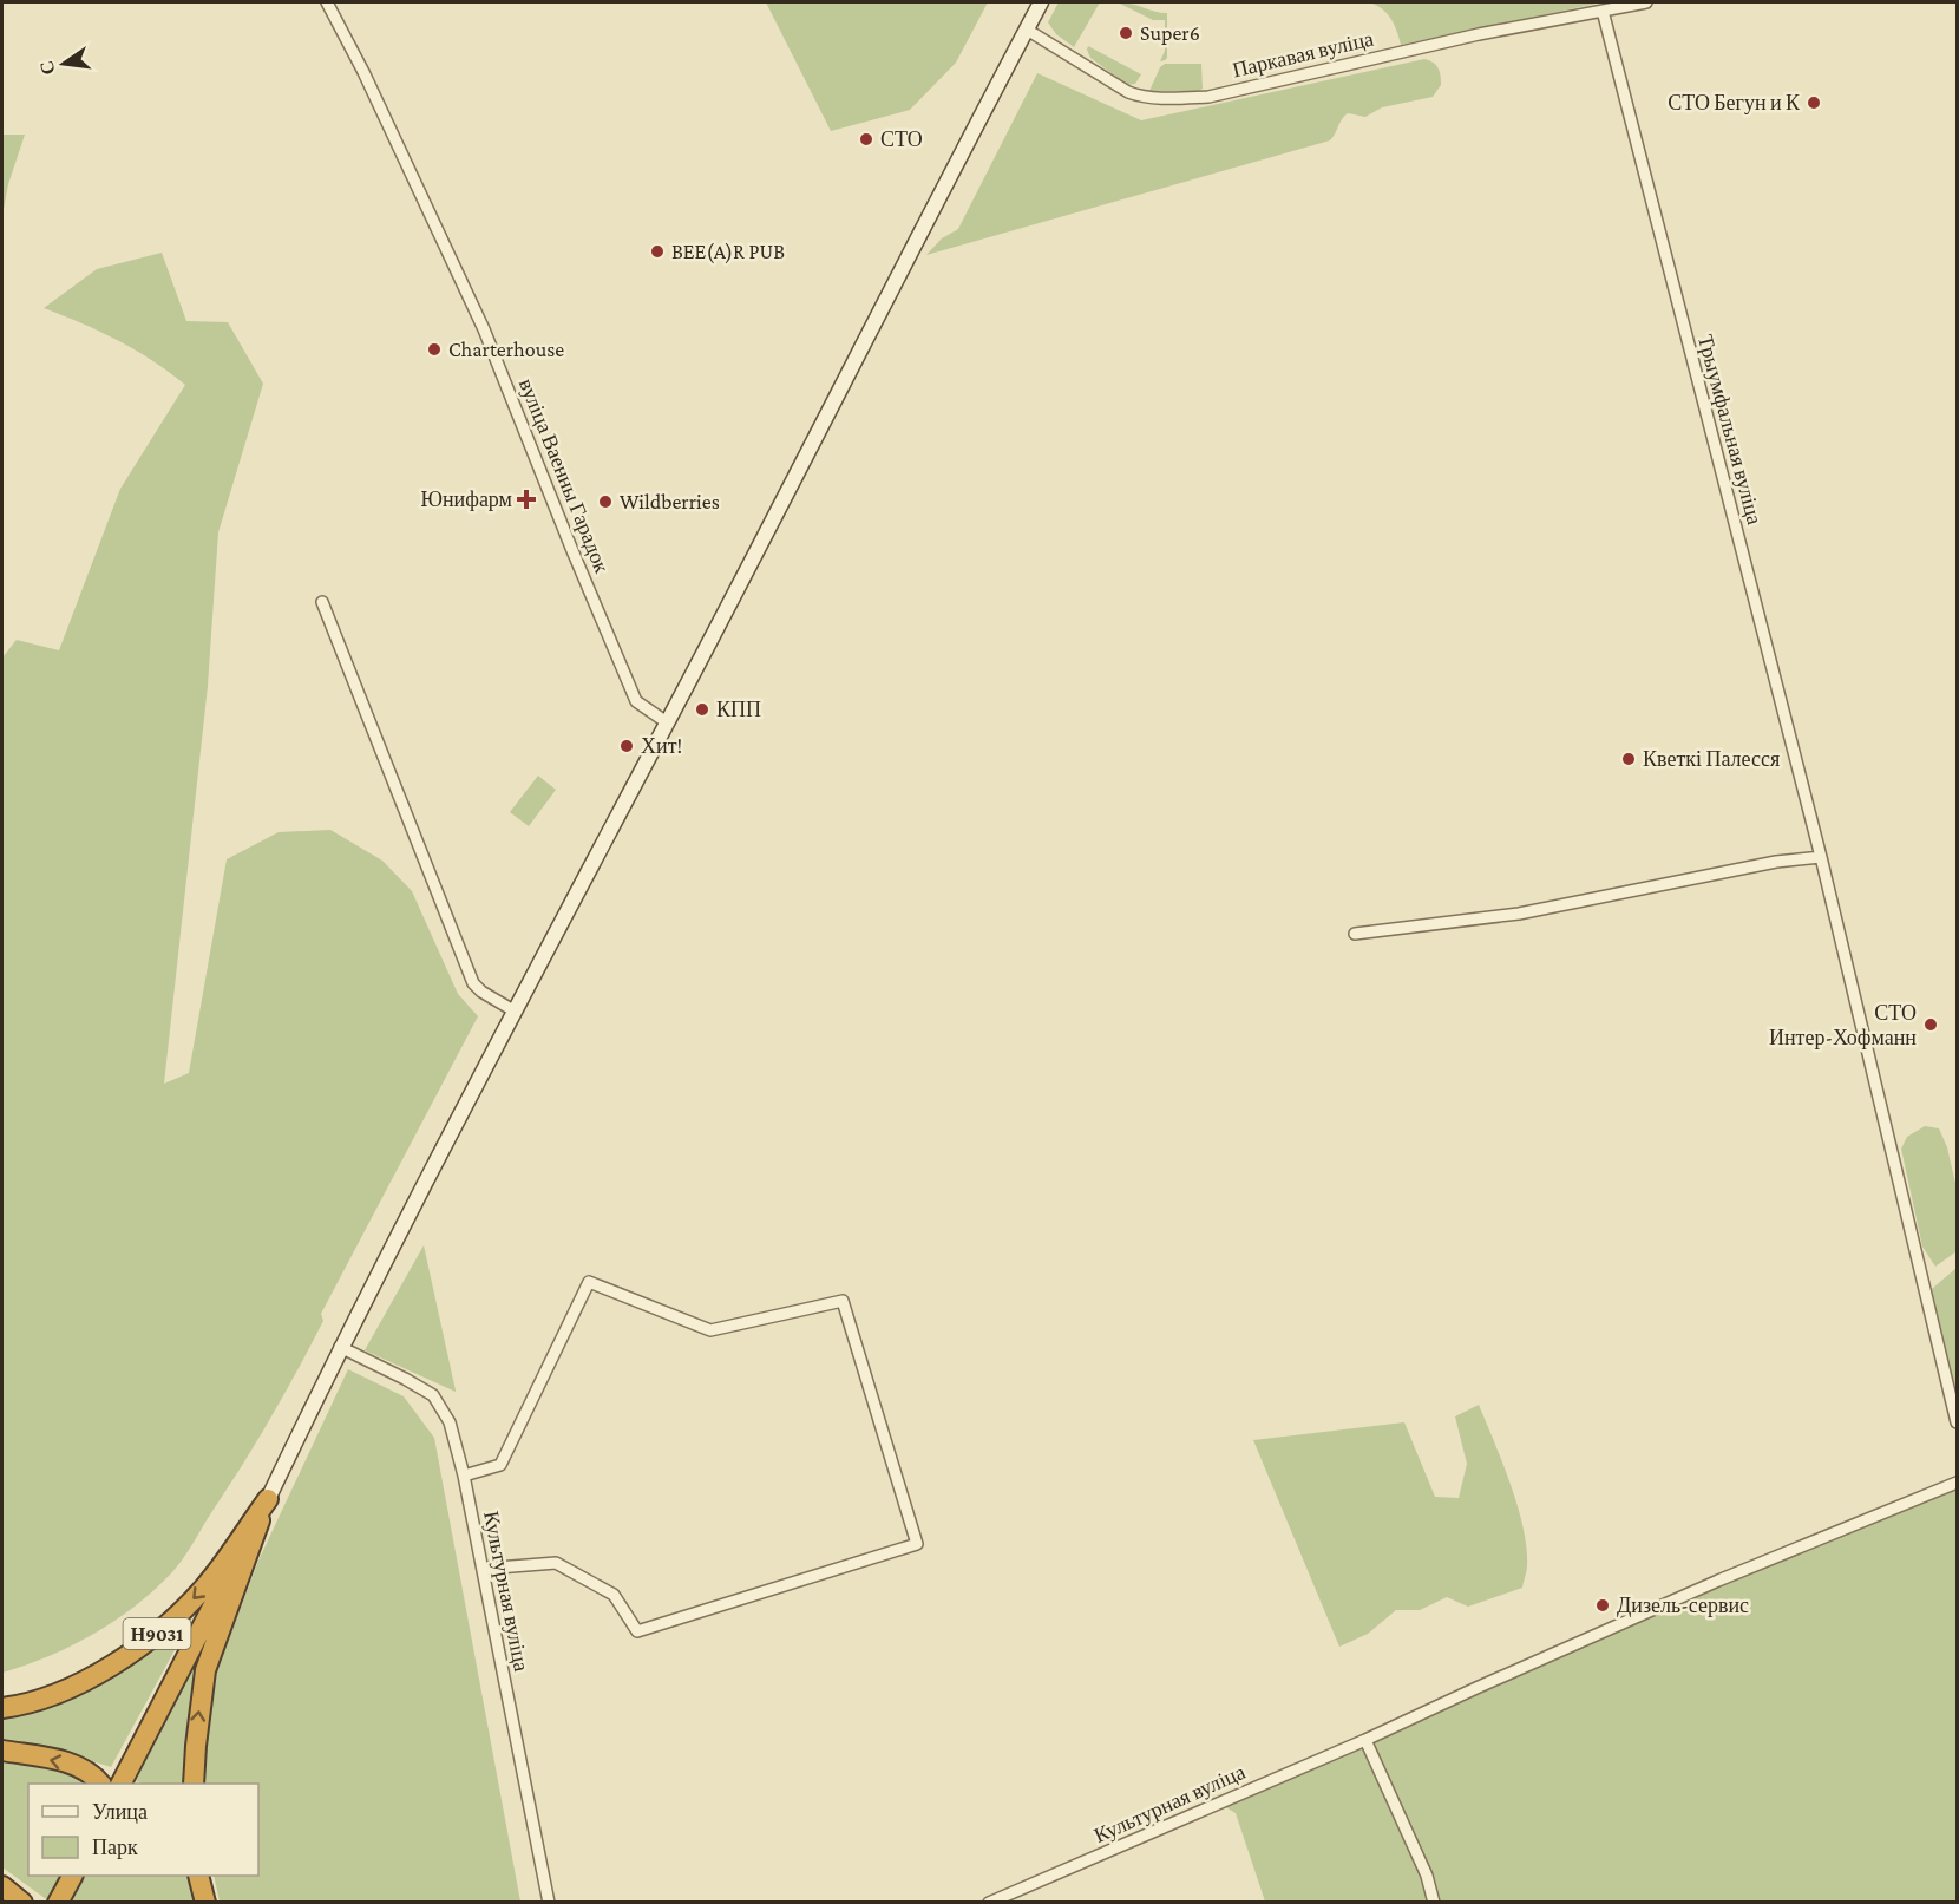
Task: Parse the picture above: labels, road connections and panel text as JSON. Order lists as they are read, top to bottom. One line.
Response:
{"streets":{"highway":["Н9031"],"street":["Паркавая вуліца","Трыумфальная вуліца","вуліца Ваенны Гарадок","Культурная вуліца"]},"crossings":[["Паркавая вуліца","Трыумфальная вуліца"],["Паркавая вуліца","Н9031"],["вуліца Ваенны Гарадок","Н9031"],["Культурная вуліца","Н9031"]],"places":{"other":["Super6","СТО Бегун и К","СТО","BEE(A)R PUB","Charterhouse","Wildberries","КПП","Хит!","Кветкі Палесся","СТО Интер-Хофманн","Дизель-сервис"],"health":["Юнифарм"]},"legend":["Улица","Парк"],"north":"left"}
